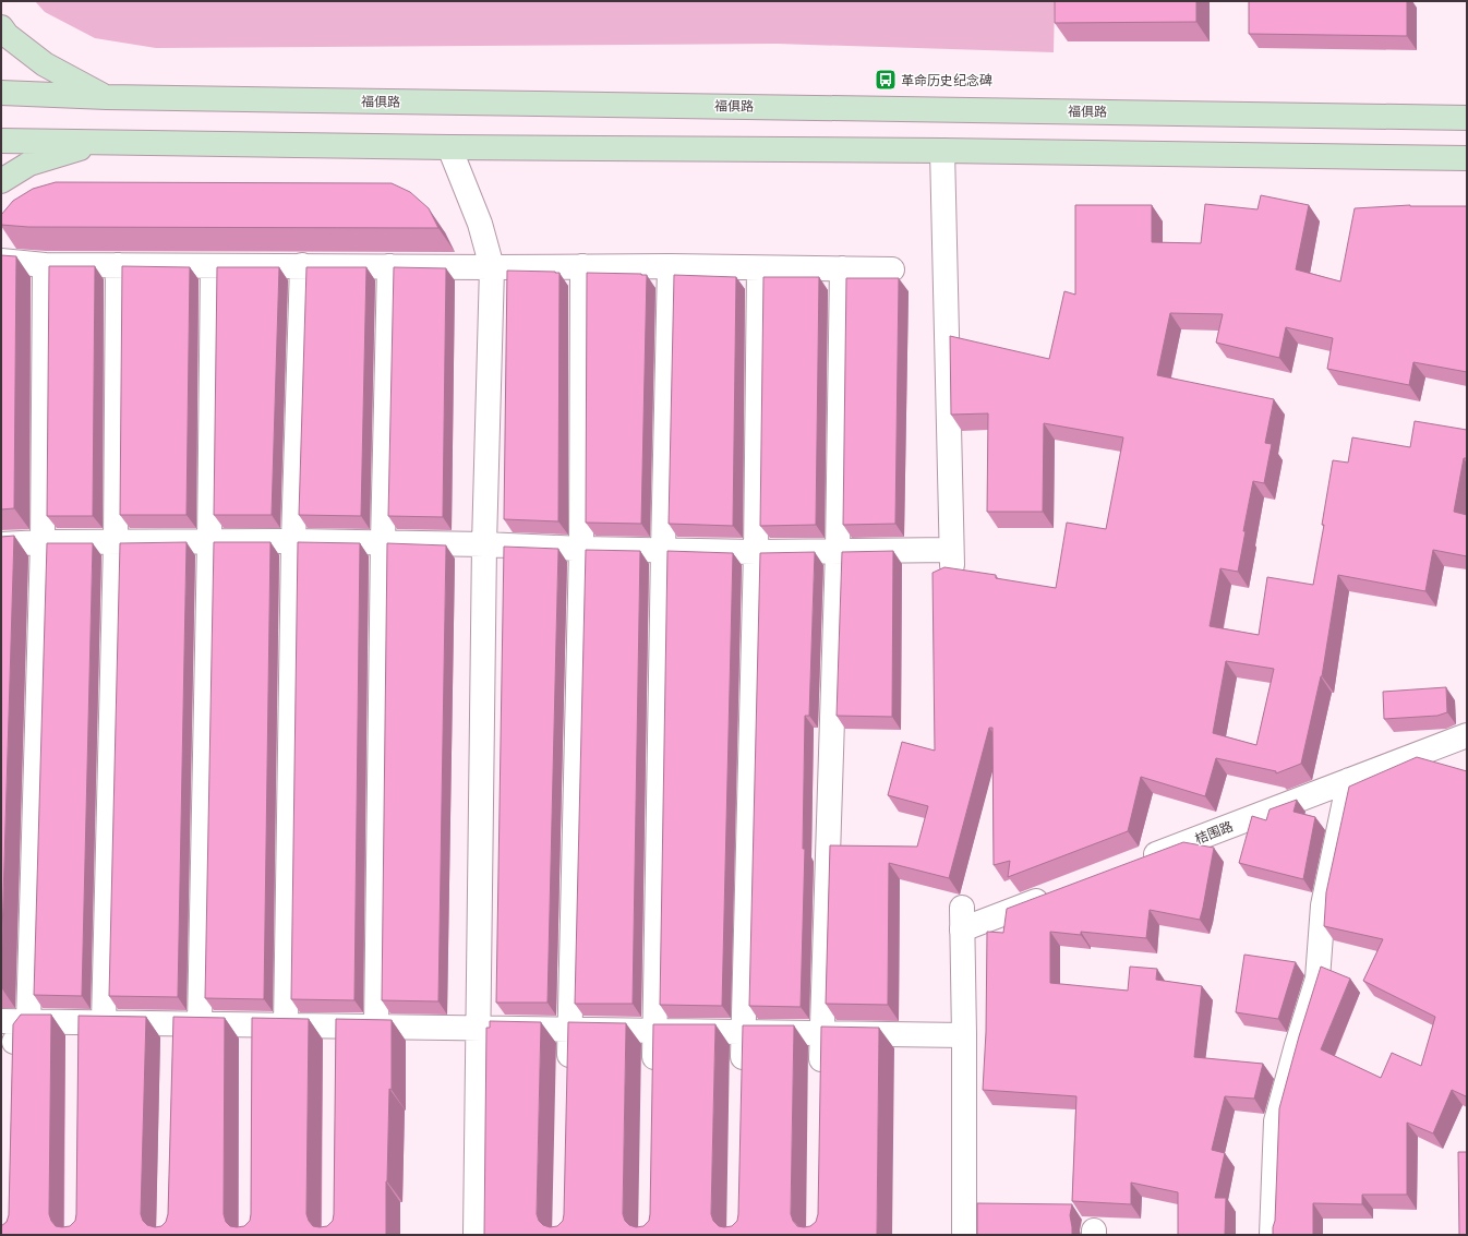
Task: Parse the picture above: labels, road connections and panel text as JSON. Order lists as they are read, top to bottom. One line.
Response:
{"streets":{"main road":["福俱路"],"street":["桔围路"]},"places":{"bus stop":["革命历史纪念碑"]}}
